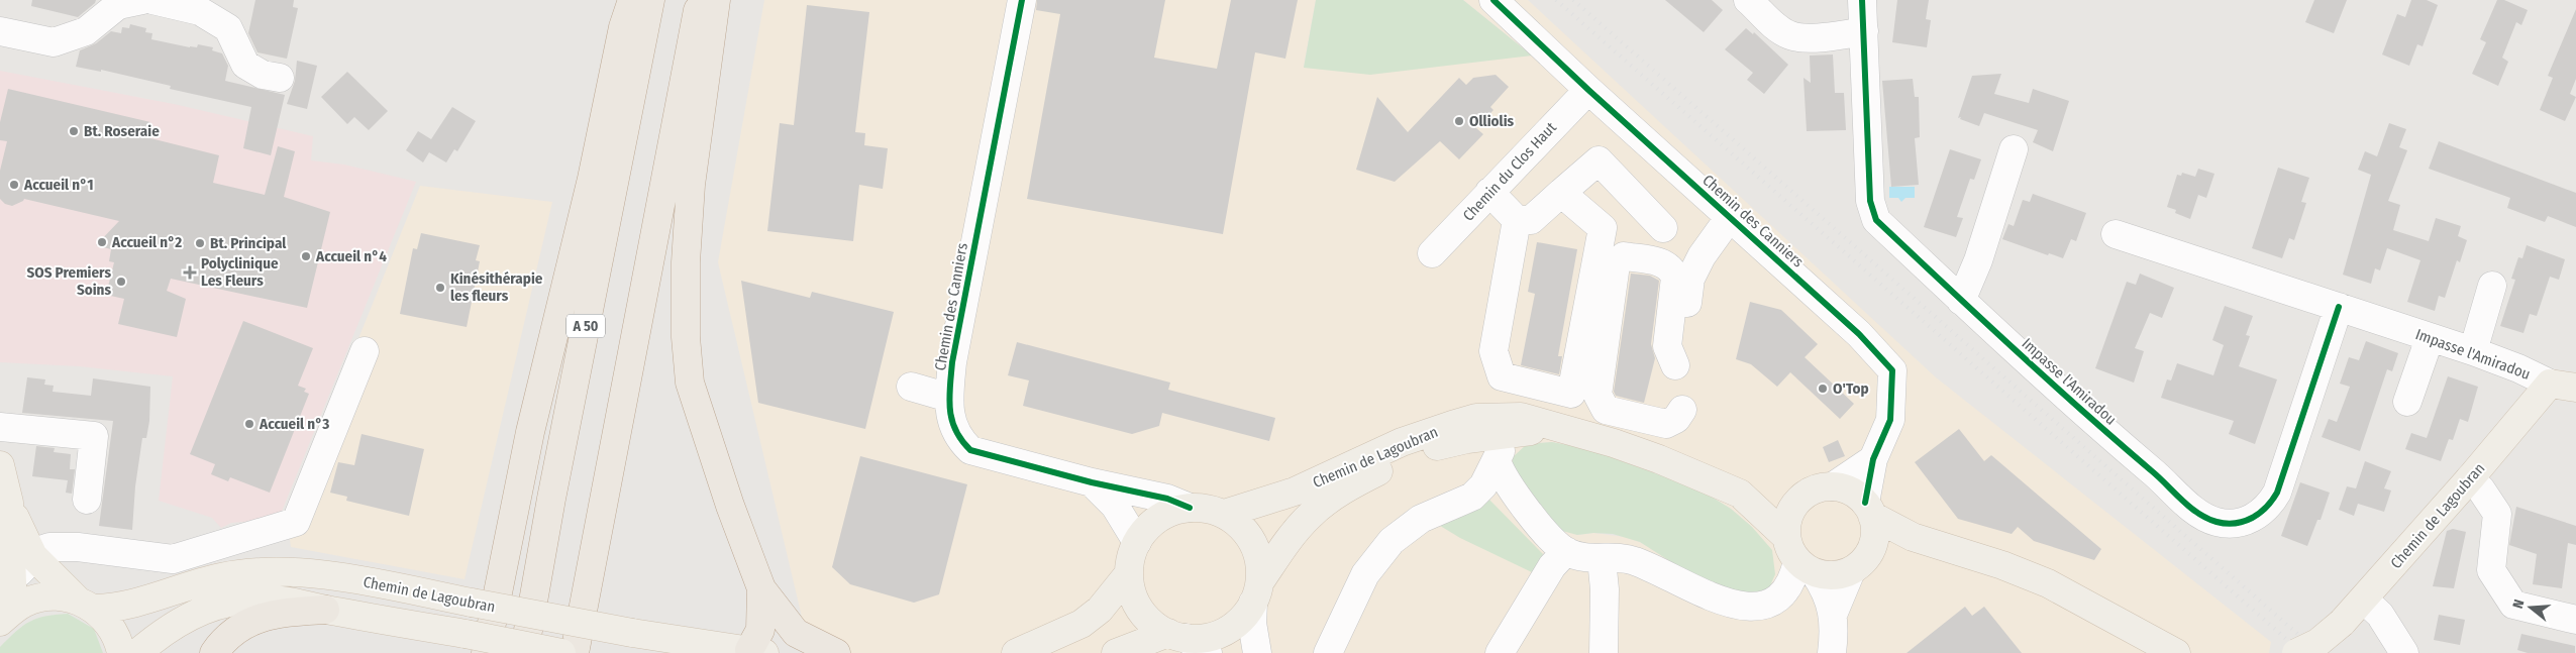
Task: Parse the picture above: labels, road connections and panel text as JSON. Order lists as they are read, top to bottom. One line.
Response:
{"streets":{"highway":["A 50"],"main road":["Chemin de Lagoubran"],"street":["Chemin du Clos Haut","Chemin des Canniers","Impasse l'Amiradou"]},"crossings":[["Chemin du Clos Haut","Chemin des Canniers"],["Chemin des Canniers","Chemin de Lagoubran"],["Impasse l'Amiradou","Chemin de Lagoubran"]],"places":{"other":["Olliolis","Bt. Roseraie","Accueil n°1","Accueil n°2","Bt. Principal","Accueil n°4","SOS Premiers Soins","Kinésithérapie les fleurs","O'Top","Accueil n°3"],"health":["Polyclinique Les Fleurs"]},"north":"left"}
